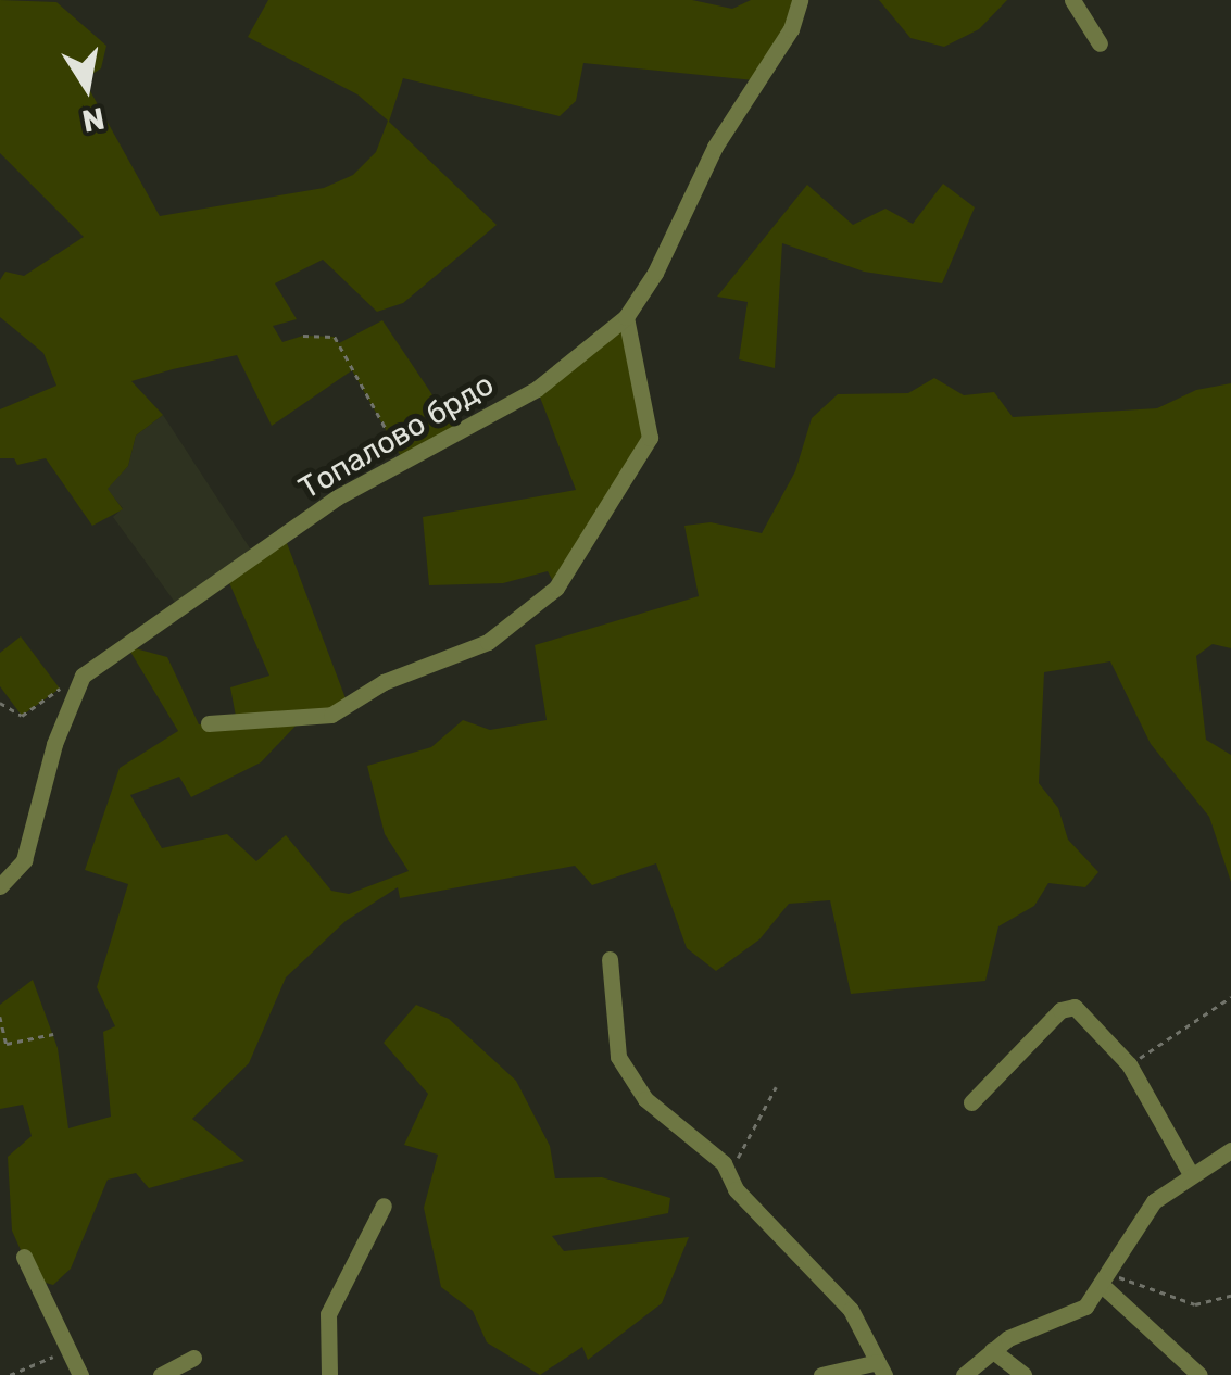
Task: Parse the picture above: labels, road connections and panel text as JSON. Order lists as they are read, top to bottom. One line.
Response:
{"streets":{"street":["Топалово брдо"]},"north":"bottom"}
